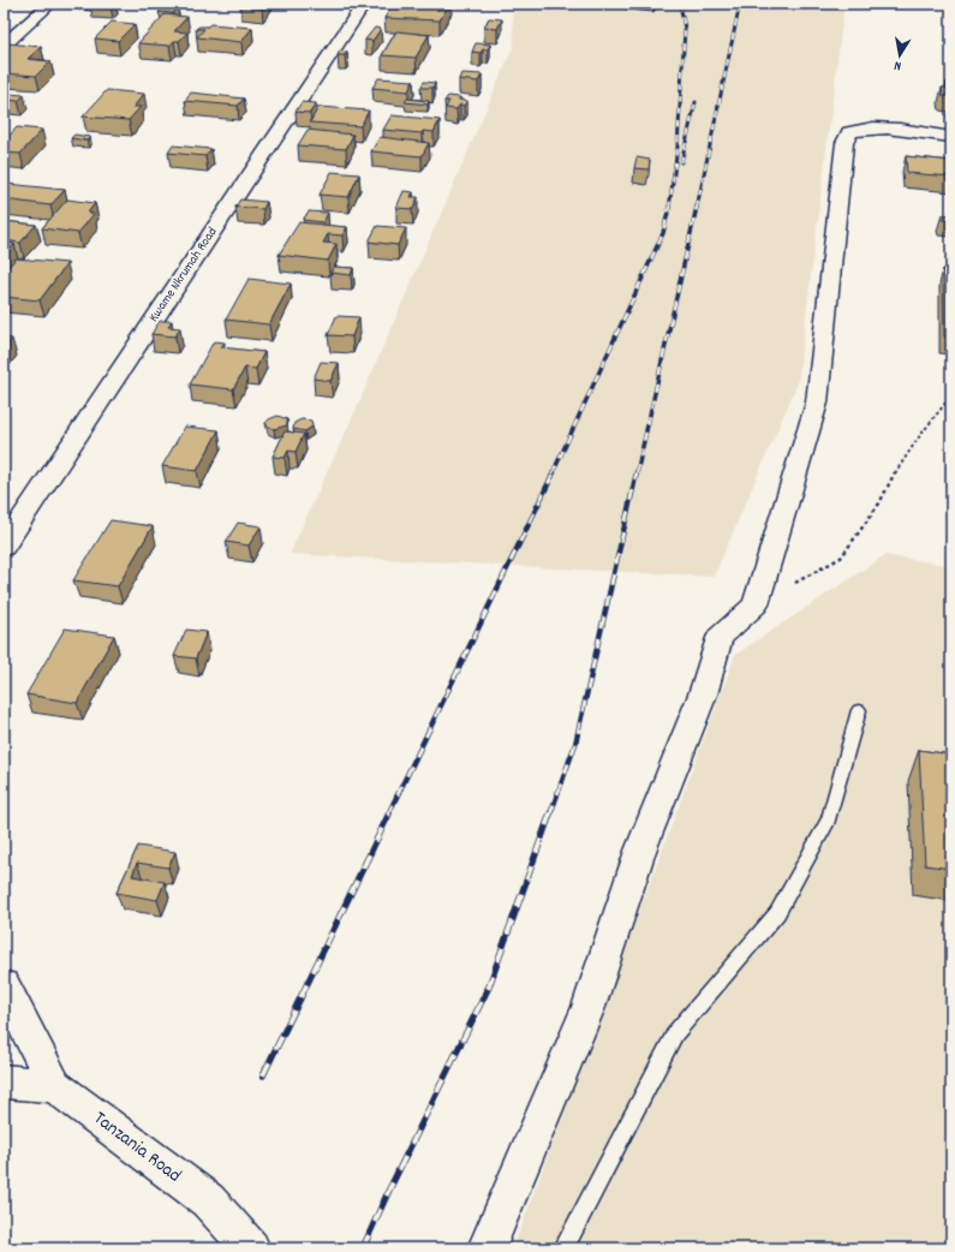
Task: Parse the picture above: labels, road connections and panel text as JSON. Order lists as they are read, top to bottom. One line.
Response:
{"streets":{"street":["Kwame Nkrumah Road","Tanzania Road"]},"north":"bottom"}
